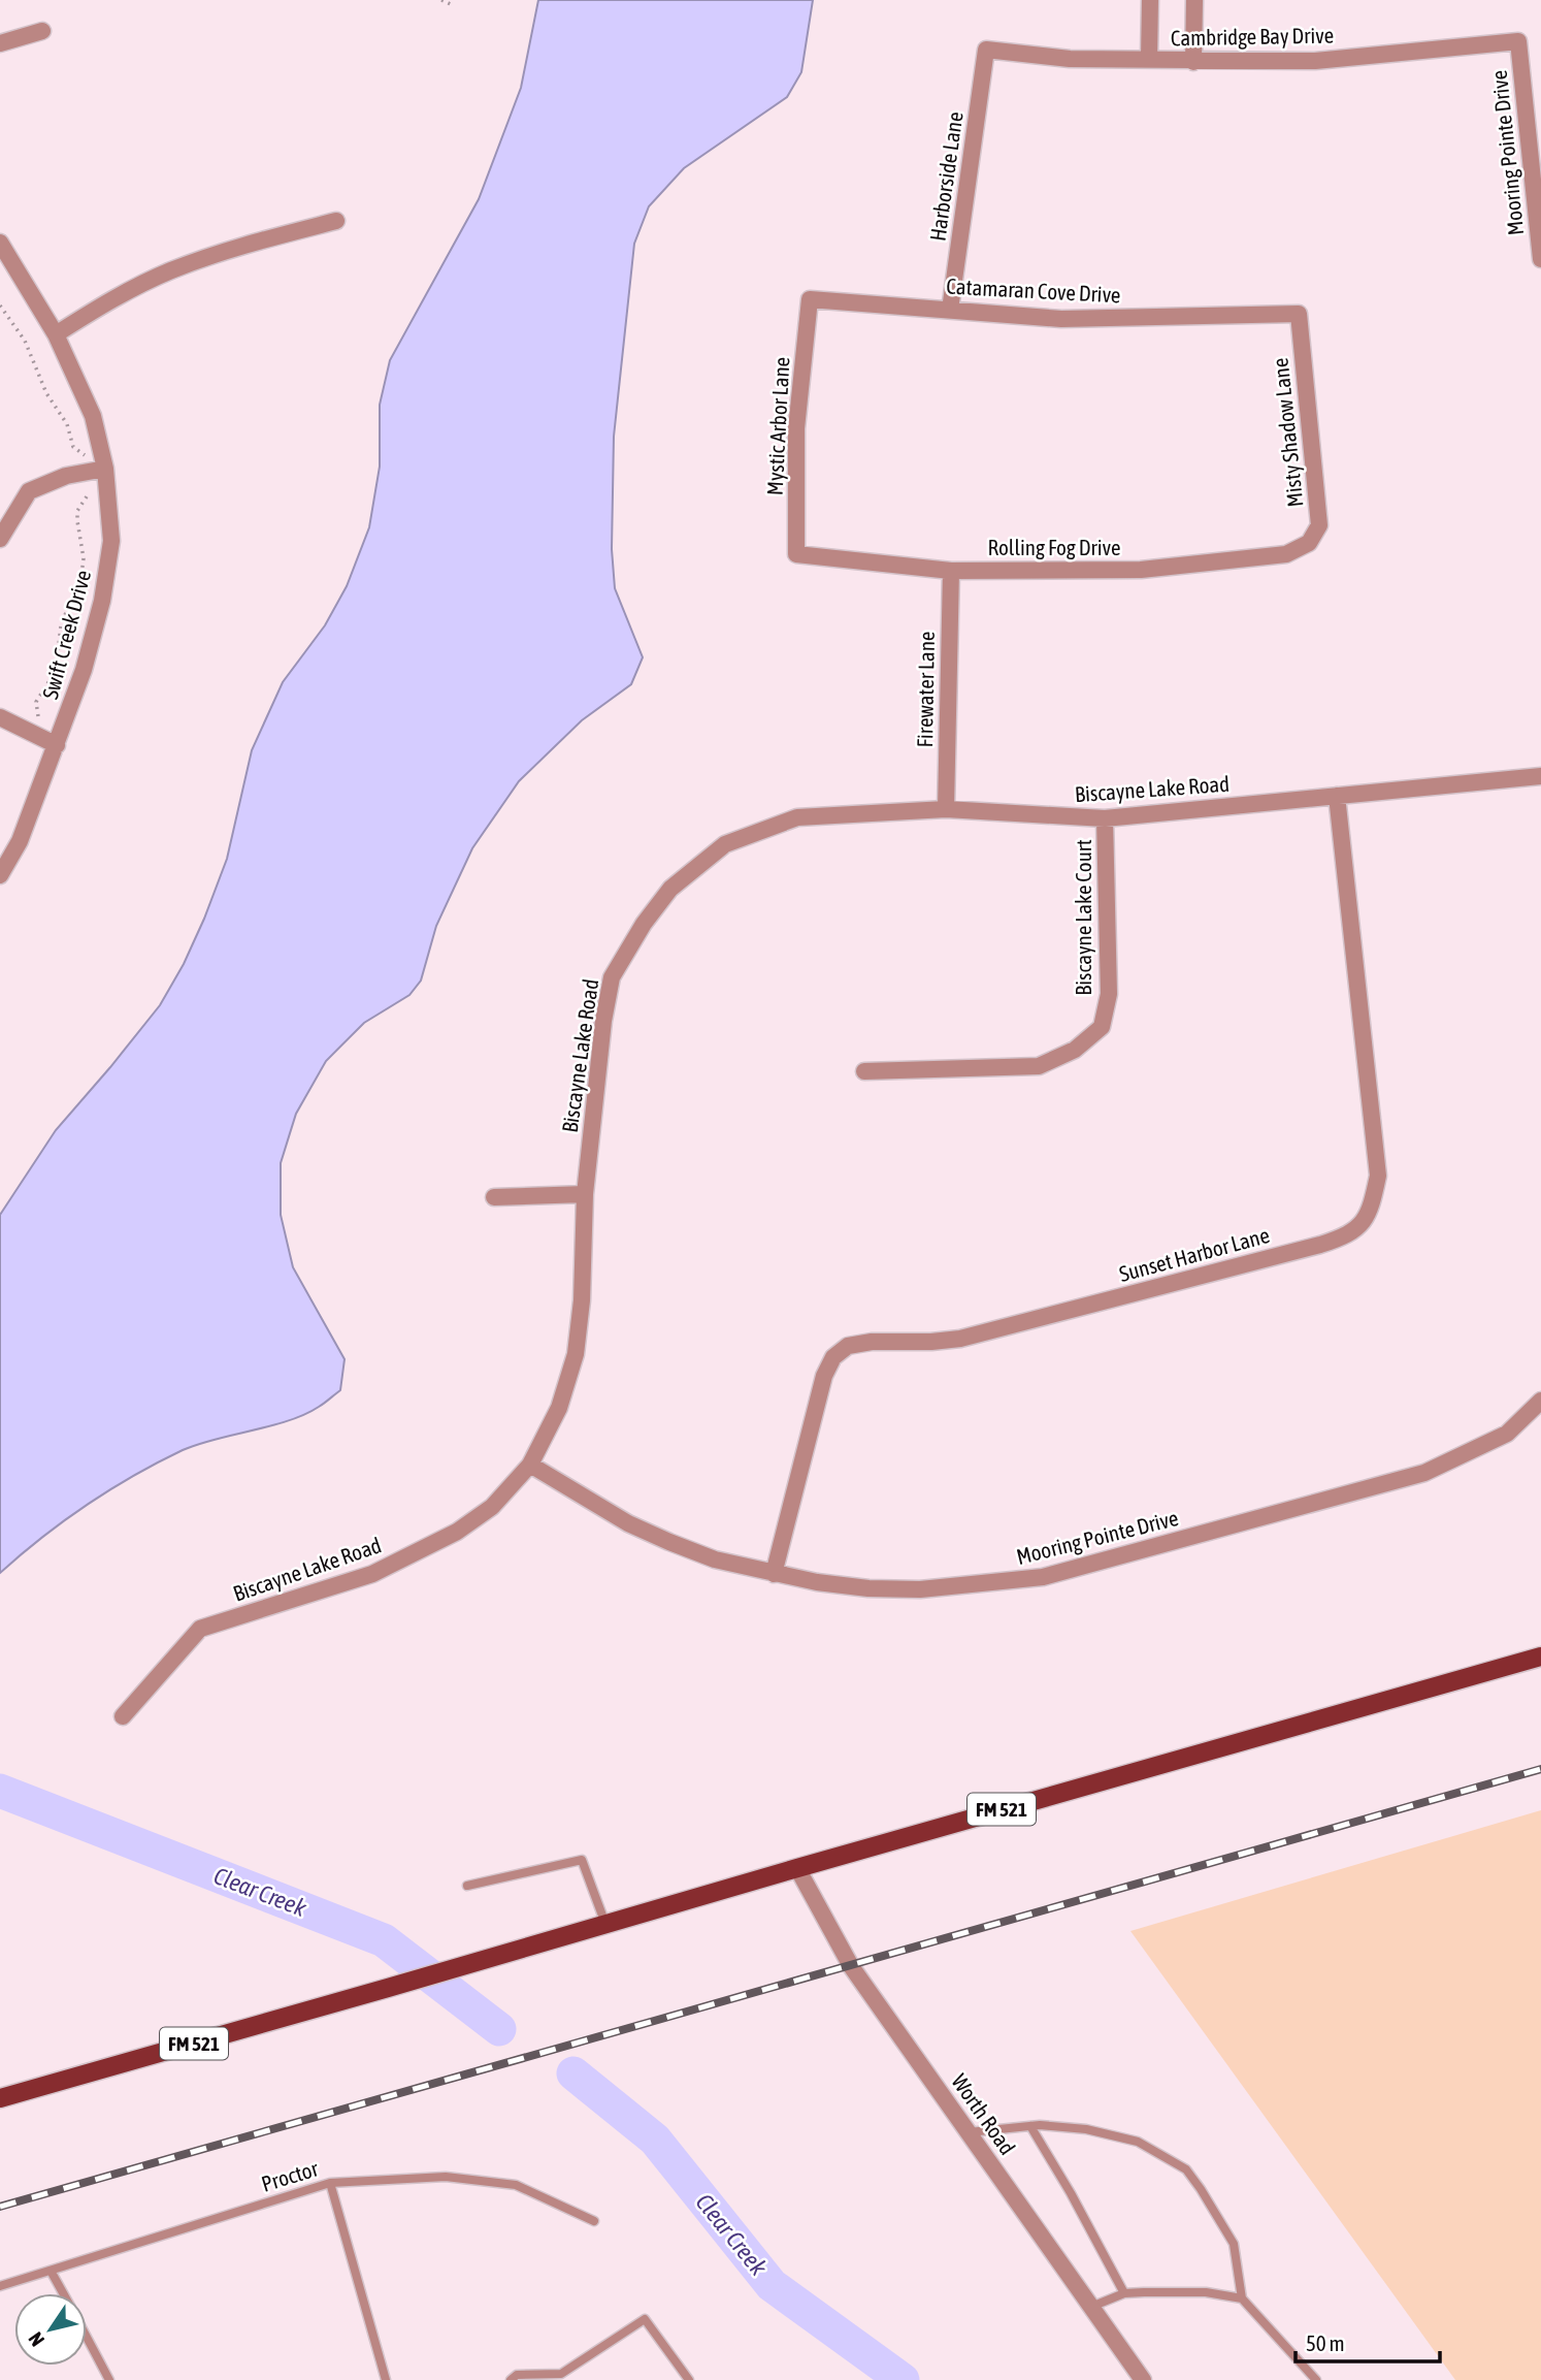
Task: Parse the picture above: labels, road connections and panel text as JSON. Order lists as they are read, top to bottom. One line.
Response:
{"streets":{"main road":["FM 521"],"street":["Cambridge Bay Drive","Mooring Pointe Drive","Harborside Lane","Catamaran Cove Drive","Mystic Arbor Lane","Misty Shadow Lane","Rolling Fog Drive","Swift Creek Drive","Firewater Lane","Biscayne Lake Road","Biscayne Lake Court","Sunset Harbor Lane","Worth Road"],"lane":["Proctor"]},"crossings":[["Cambridge Bay Drive","Mooring Pointe Drive"],["Cambridge Bay Drive","Harborside Lane"],["Mooring Pointe Drive","Biscayne Lake Road"],["Mooring Pointe Drive","Sunset Harbor Lane"],["Harborside Lane","Catamaran Cove Drive"],["Catamaran Cove Drive","Mystic Arbor Lane"],["Catamaran Cove Drive","Misty Shadow Lane"],["Mystic Arbor Lane","Rolling Fog Drive"],["Misty Shadow Lane","Rolling Fog Drive"],["Rolling Fog Drive","Firewater Lane"],["Firewater Lane","Biscayne Lake Road"],["Biscayne Lake Road","Biscayne Lake Court"],["Biscayne Lake Road","Sunset Harbor Lane"],["FM 521","Worth Road"]],"water":["Clear Creek"],"scale_bar":"50 m","north":"bottom left"}
